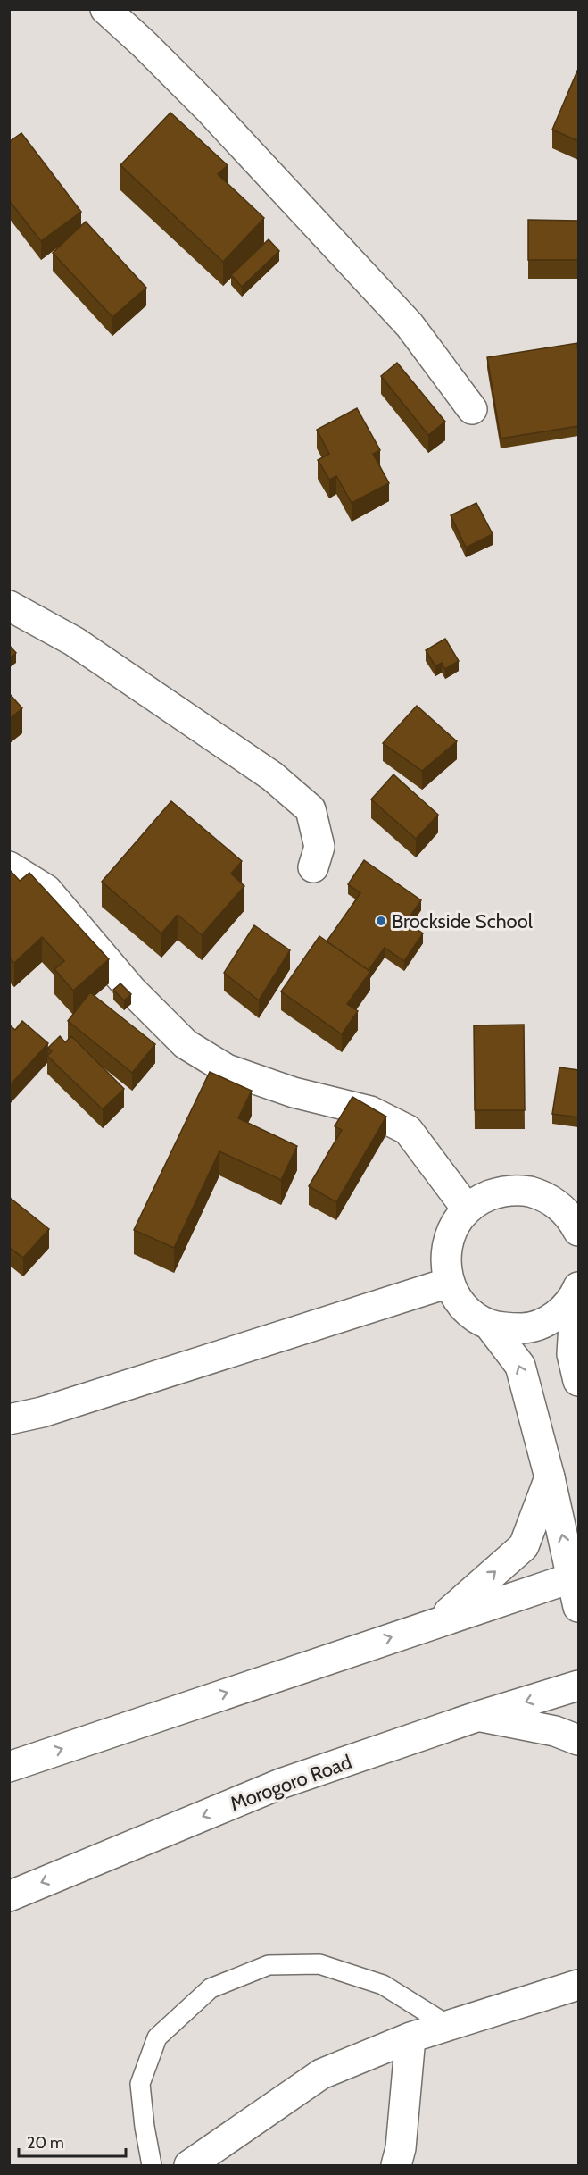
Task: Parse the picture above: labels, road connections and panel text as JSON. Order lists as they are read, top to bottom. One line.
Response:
{"streets":{"main road":["Morogoro Road"]},"places":["Brockside School"],"scale_bar":"20 m"}
